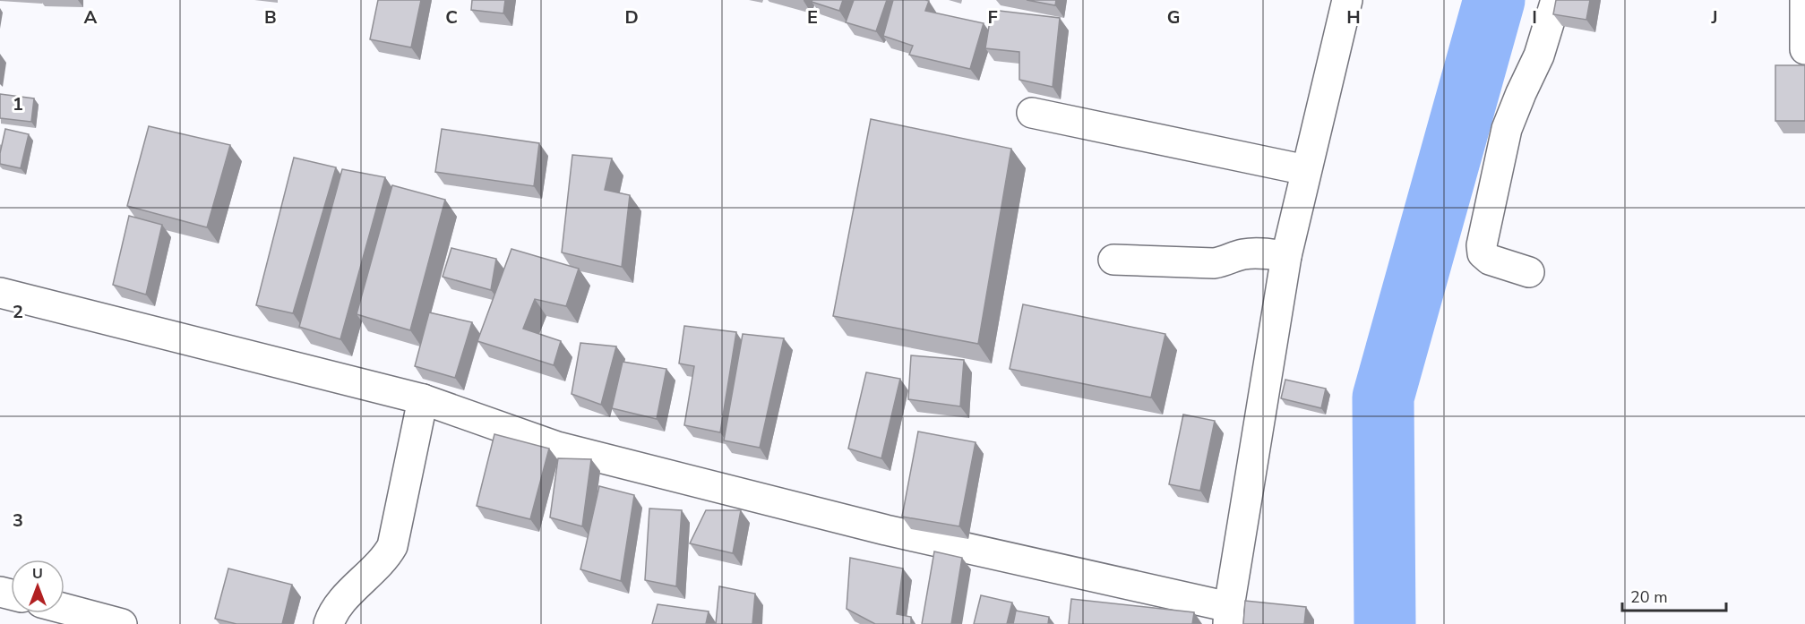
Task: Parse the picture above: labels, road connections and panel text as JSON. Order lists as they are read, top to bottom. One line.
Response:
{"scale_bar":"20 m","north":"top","grid":{"columns":["A","B","C","D","E","F","G","H","I","J"],"rows":["1","2","3"]}}
